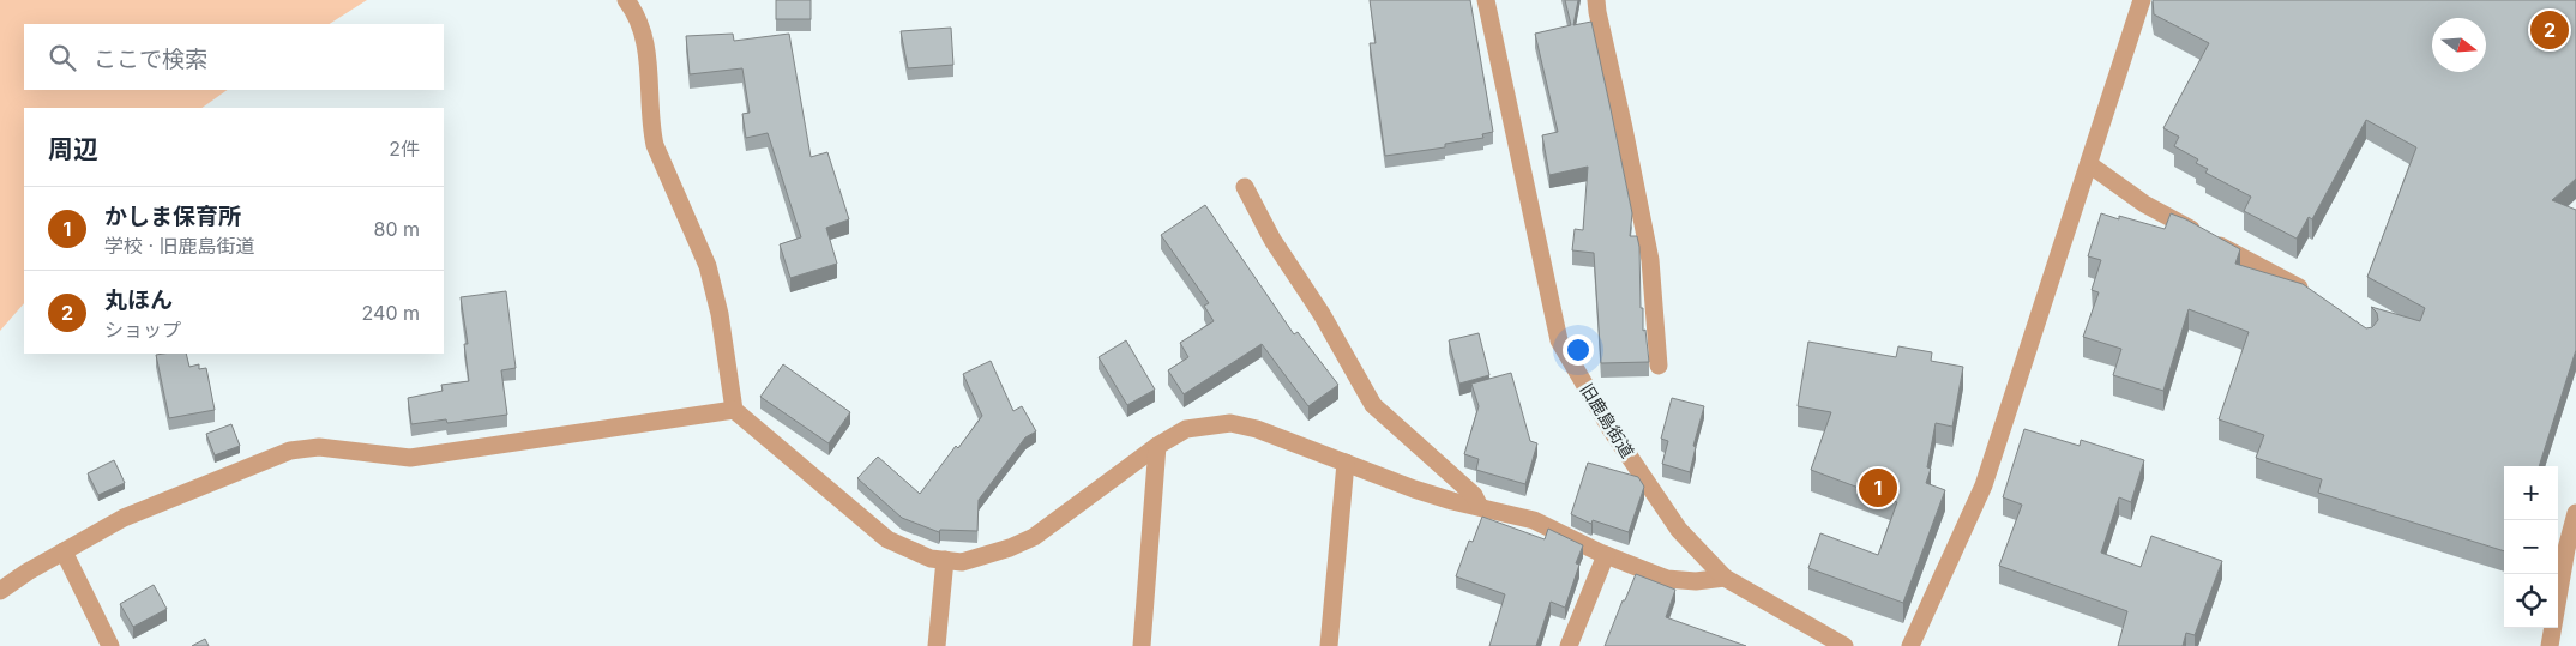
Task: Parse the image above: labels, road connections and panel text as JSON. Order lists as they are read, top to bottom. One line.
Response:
{"streets":{"street":["旧鹿島街道"]},"north":"right","page":{"pins":["2","1"],"search":"ここで検索","heading":["周辺","2件"],"list":[{"mark":"1","name":"かしま保育所","note":"学校 · 旧鹿島街道","value":"80 m"},{"mark":"2","name":"丸ほん","note":"ショップ","value":"240 m"}],"map_buttons":["+","−"]}}
